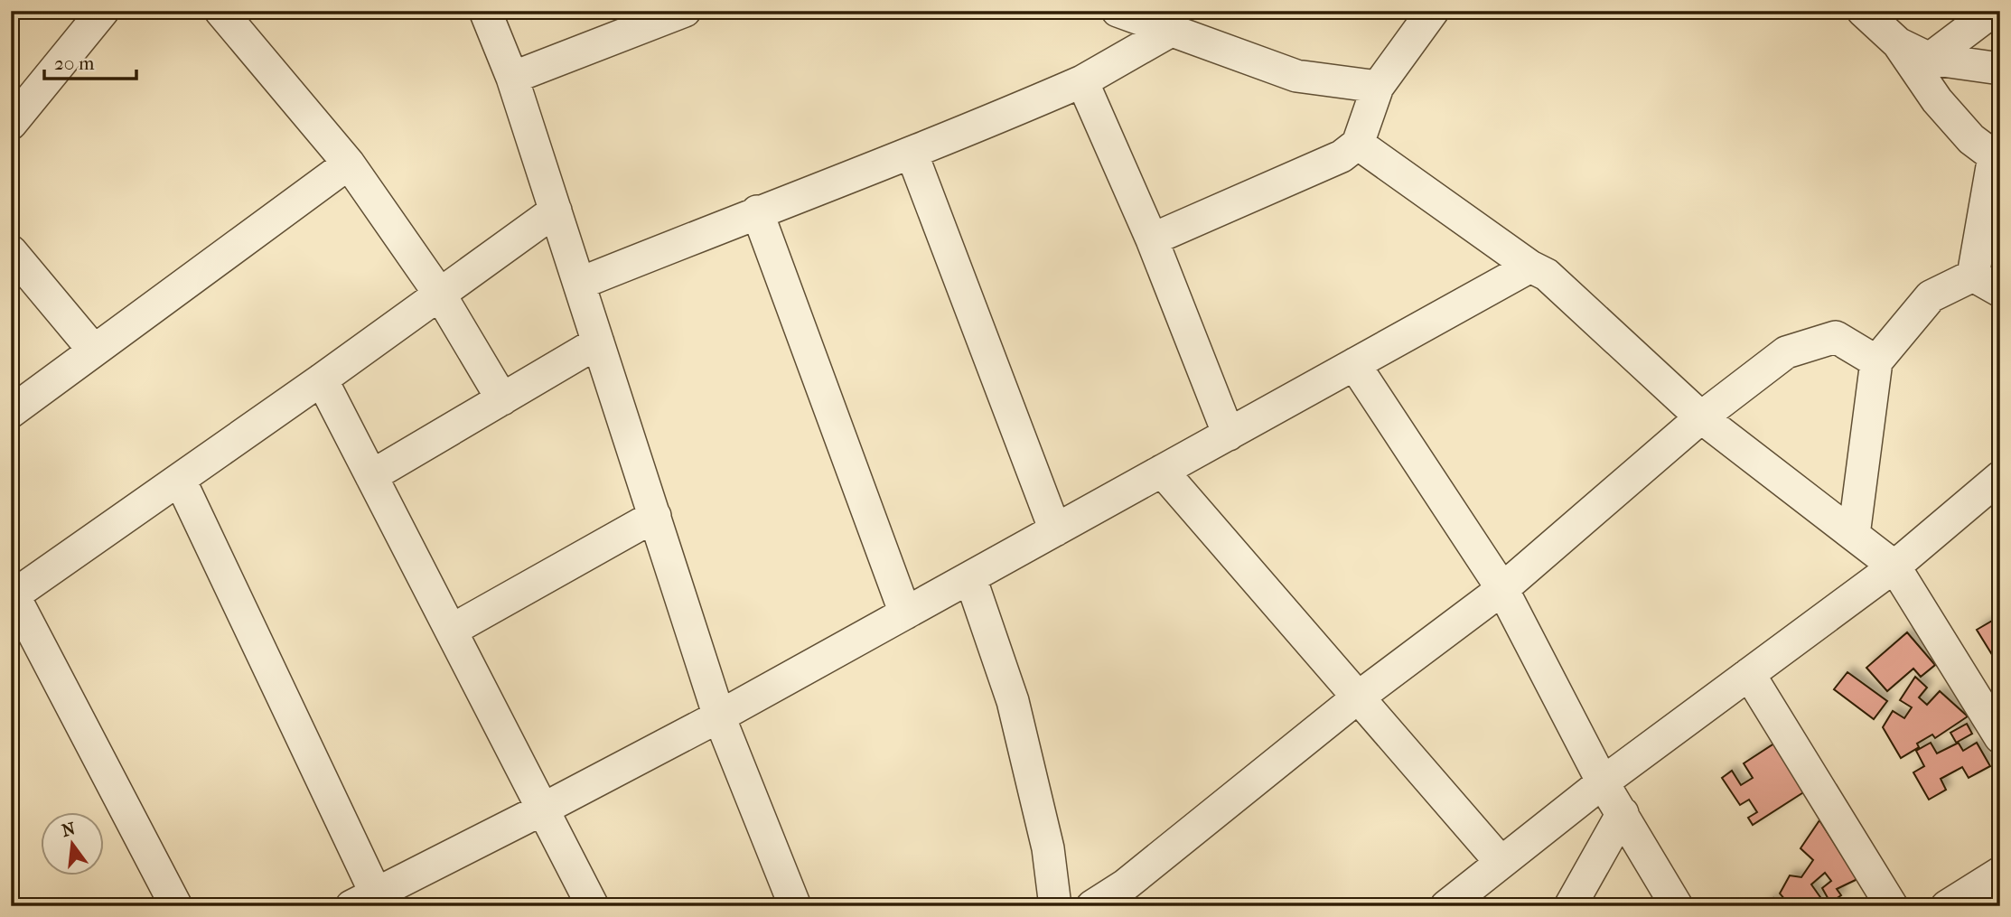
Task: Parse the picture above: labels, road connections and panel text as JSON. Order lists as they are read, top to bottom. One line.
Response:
{"scale_bar":"20 m","north":"top"}
